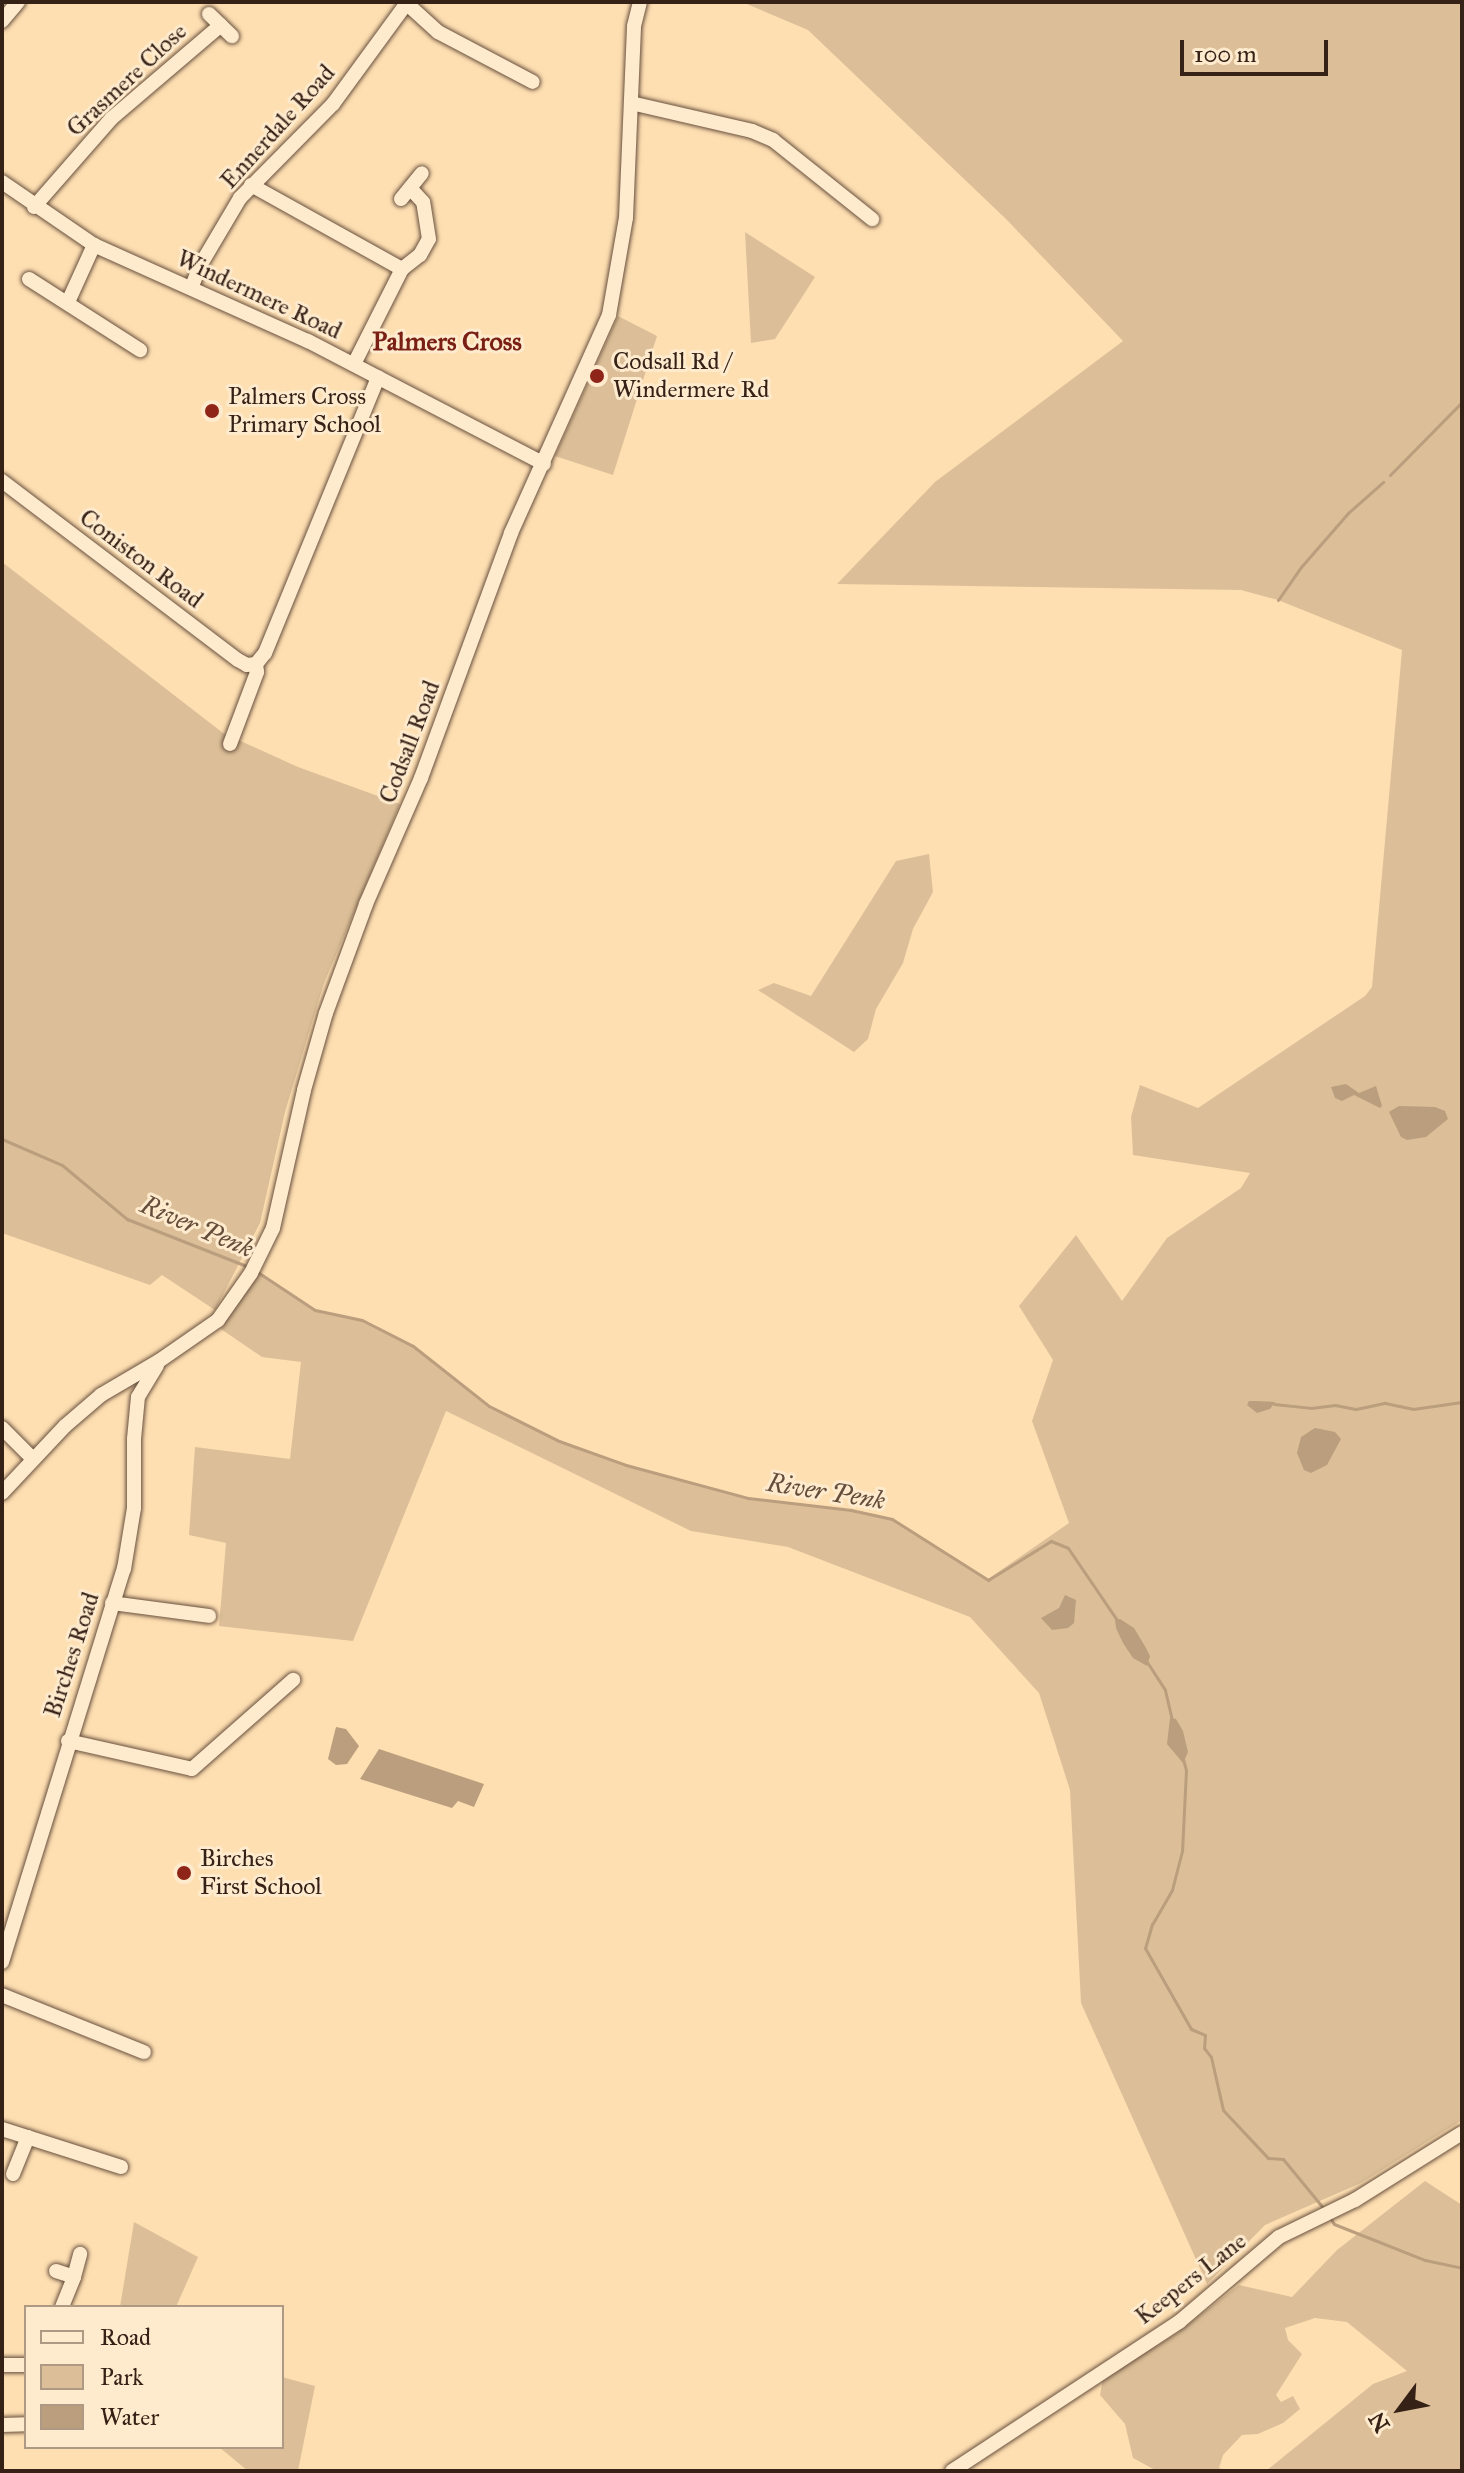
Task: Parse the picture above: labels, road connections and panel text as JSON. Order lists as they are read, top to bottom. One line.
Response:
{"streets":{"street":["Grasmere Close","Ennerdale Road","Windermere Road","Coniston Road","Codsall Road","Birches Road","Keepers Lane"]},"crossings":[["Grasmere Close","Windermere Road"],["Ennerdale Road","Windermere Road"],["Windermere Road","Codsall Road"],["Codsall Road","Birches Road"]],"districts":["Palmers Cross"],"water":["River Penk"],"places":["Codsall Rd / Windermere Rd","Palmers Cross Primary School","Birches First School"],"legend":["Road","Park","Water"],"scale_bar":"100 m","north":"bottom left"}
